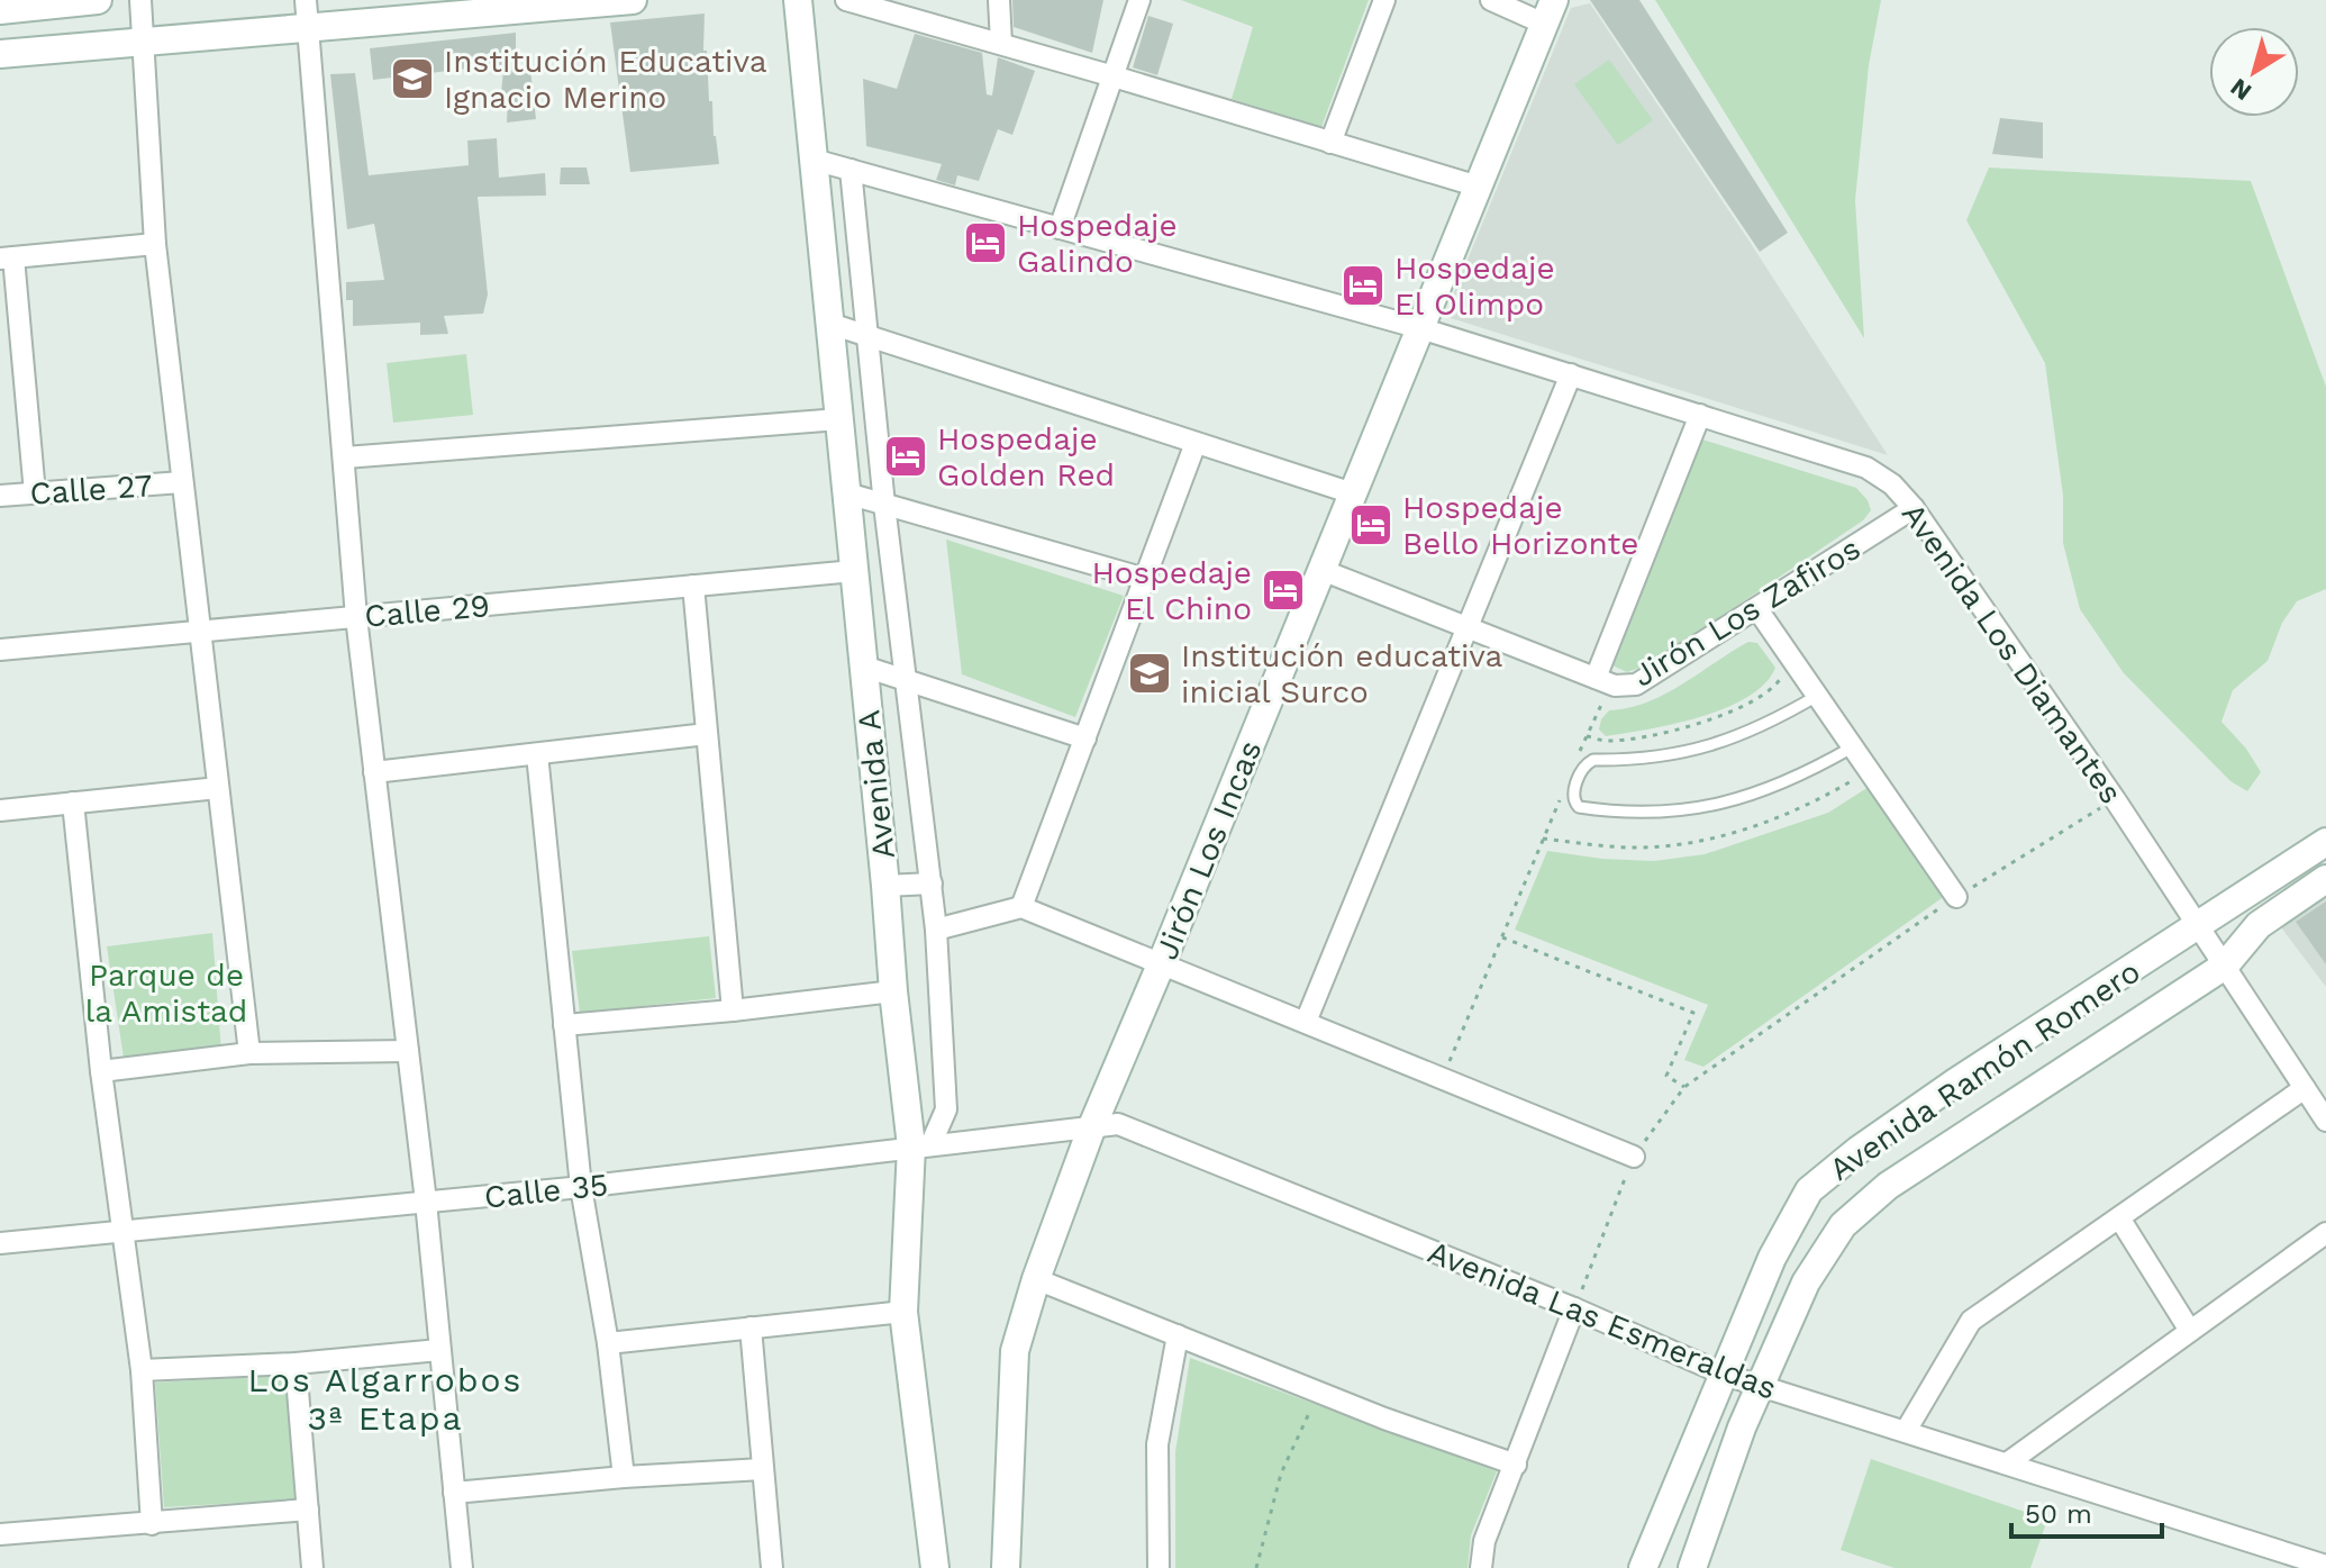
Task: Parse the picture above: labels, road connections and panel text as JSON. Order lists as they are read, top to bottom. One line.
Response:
{"streets":{"street":["Calle 27","Calle 29","Jirón Los Zafiros","Avenida Los Diamantes","Avenida A","Jirón Los Incas","Avenida Ramón Romero","Calle 35","Avenida Las Esmeraldas"]},"crossings":[["Calle 29","Avenida A"],["Jirón Los Zafiros","Avenida Los Diamantes"],["Jirón Los Zafiros","Jirón Los Incas"],["Avenida Los Diamantes","Jirón Los Incas"],["Avenida Los Diamantes","Avenida Ramón Romero"],["Avenida A","Calle 35"],["Jirón Los Incas","Calle 35"],["Jirón Los Incas","Avenida Las Esmeraldas"],["Avenida Ramón Romero","Avenida Las Esmeraldas"],["Calle 35","Avenida Las Esmeraldas"]],"districts":["Los Algarrobos 3ª Etapa"],"parks":["Parque de la Amistad"],"places":{"school or university":["Institución Educativa Ignacio Merino","Institución educativa inicial Surco"],"hotel":["Hospedaje Galindo","Hospedaje El Olimpo","Hospedaje Golden Red","Hospedaje Bello Horizonte","Hospedaje El Chino"]},"scale_bar":"50 m","north":"bottom left"}
